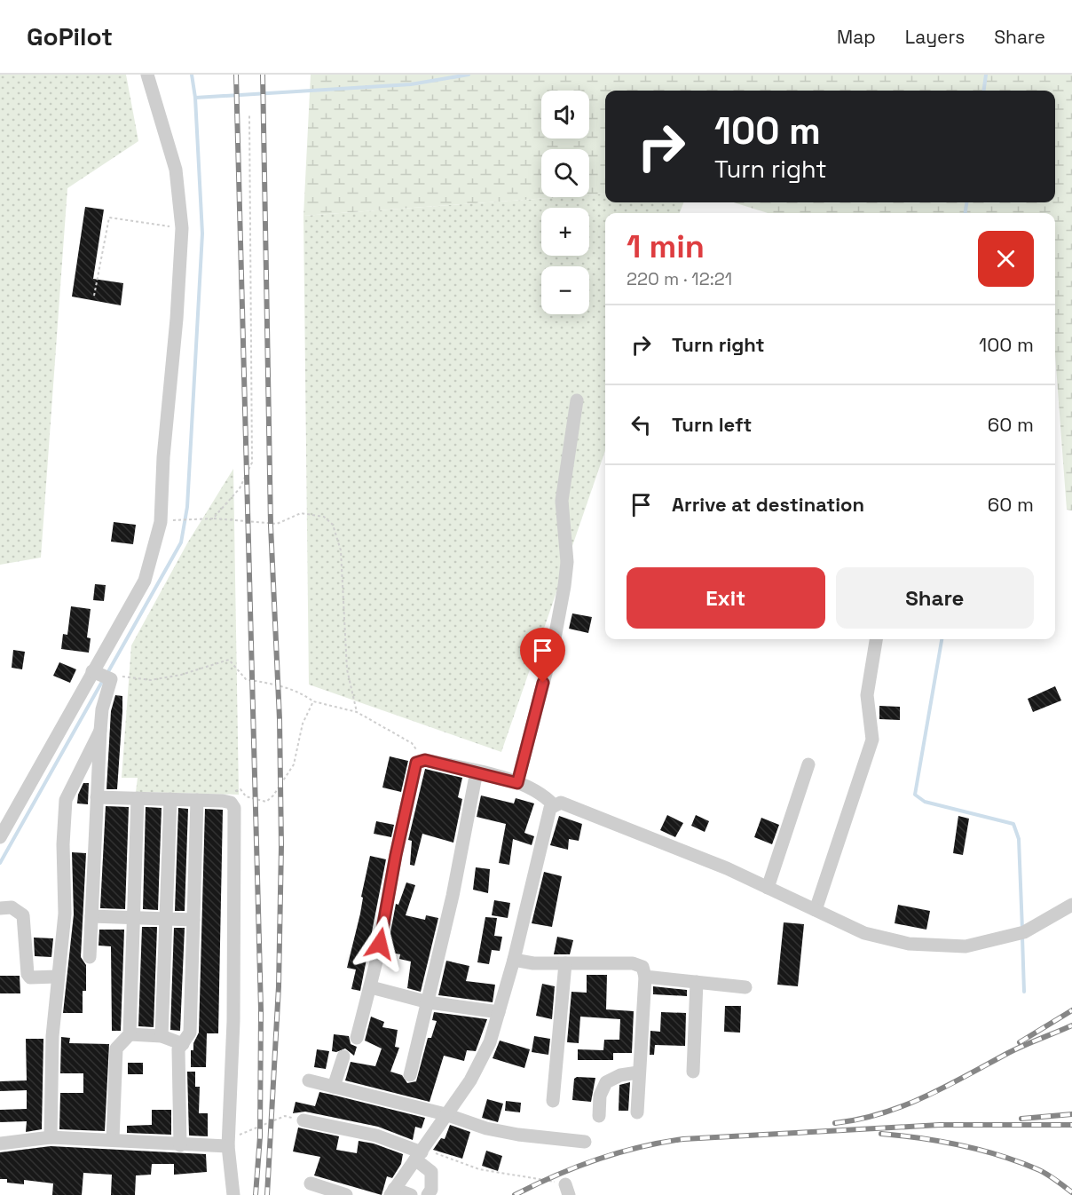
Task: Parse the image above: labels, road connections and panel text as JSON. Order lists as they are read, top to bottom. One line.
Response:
{"page":{"header":"GoPilot","nav":["Map","Layers","Share"],"map_buttons":["+","−"],"turn":["100 m","Turn right"],"heading":["1 min","220 m · 12:21"],"list":[{"name":"Turn right","value":"100 m"},{"name":"Turn left","value":"60 m"},{"name":"Arrive at destination","value":"60 m"}],"buttons":["Exit","Share"]}}
